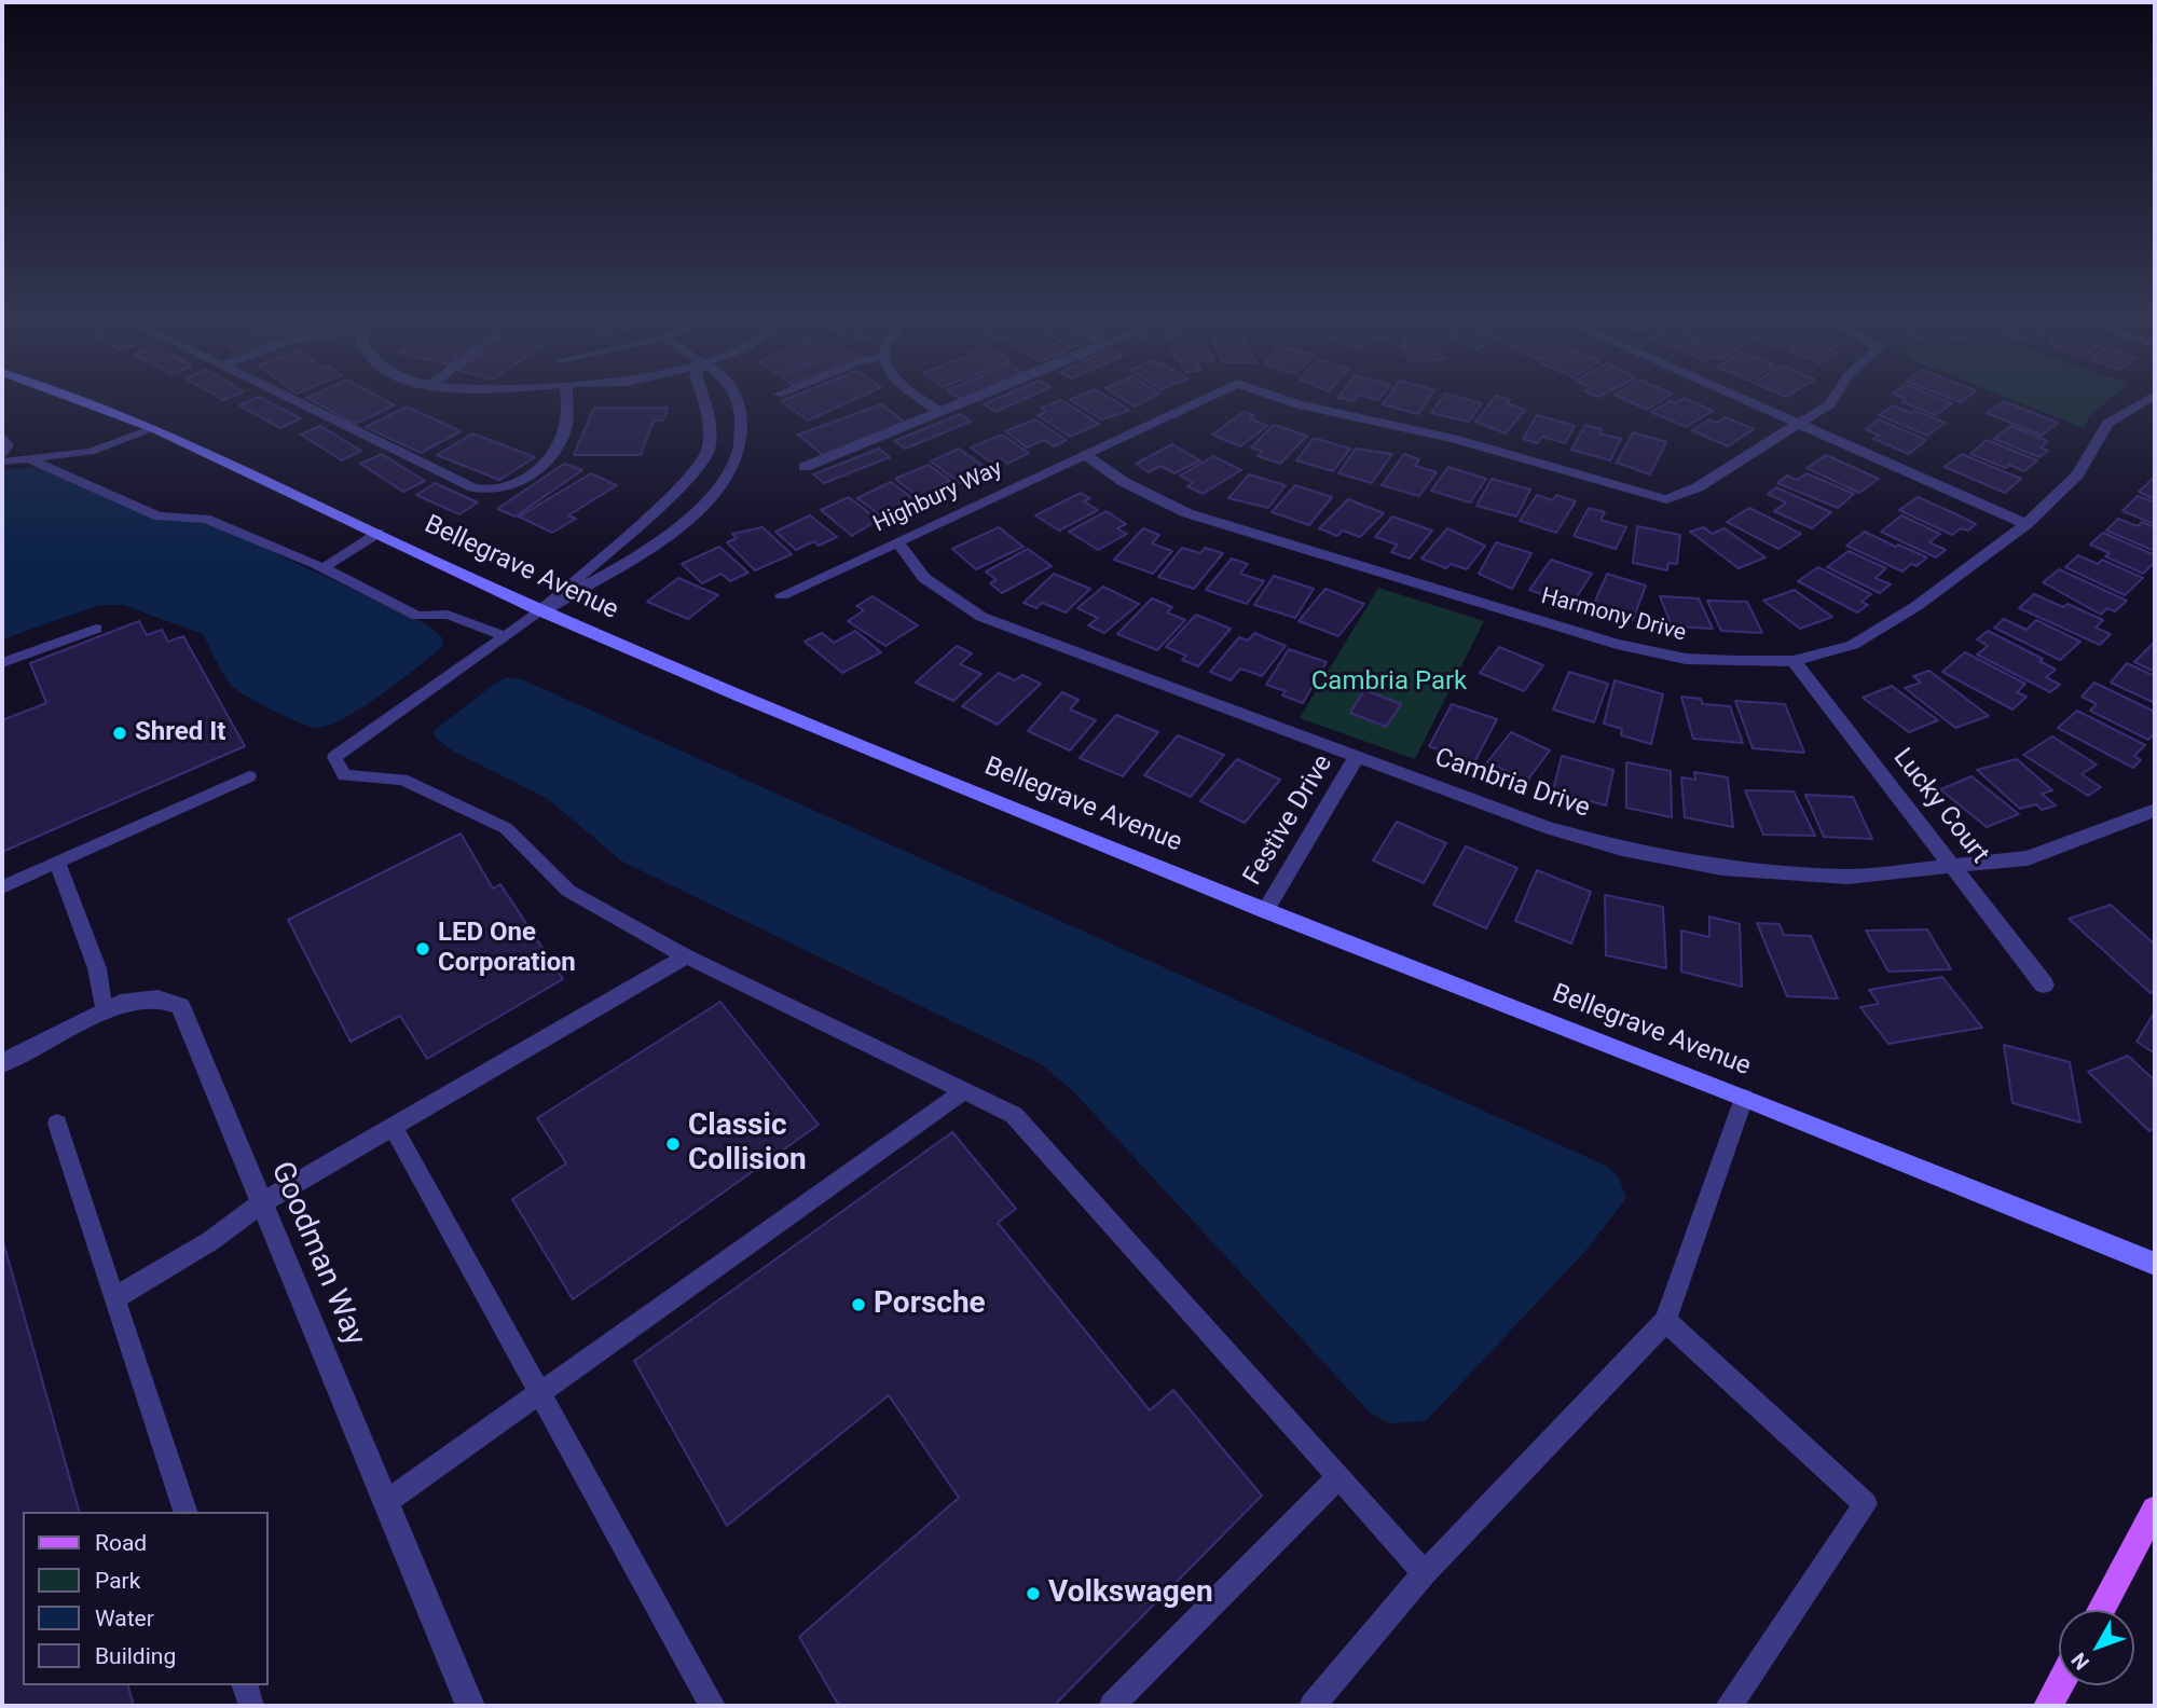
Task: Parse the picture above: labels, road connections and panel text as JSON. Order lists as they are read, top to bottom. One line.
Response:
{"streets":{"main road":["Bellegrave Avenue"],"street":["Highbury Way","Harmony Drive","Cambria Drive","Lucky Court","Festive Drive","Goodman Way"]},"crossings":[["Highbury Way","Harmony Drive"],["Highbury Way","Cambria Drive"],["Bellegrave Avenue","Festive Drive"],["Harmony Drive","Lucky Court"],["Cambria Drive","Lucky Court"],["Cambria Drive","Festive Drive"]],"parks":["Cambria Park"],"places":["Shred It","LED One Corporation","Classic Collision","Porsche","Volkswagen"],"legend":["Road","Park","Water","Building"],"north":"bottom left"}
